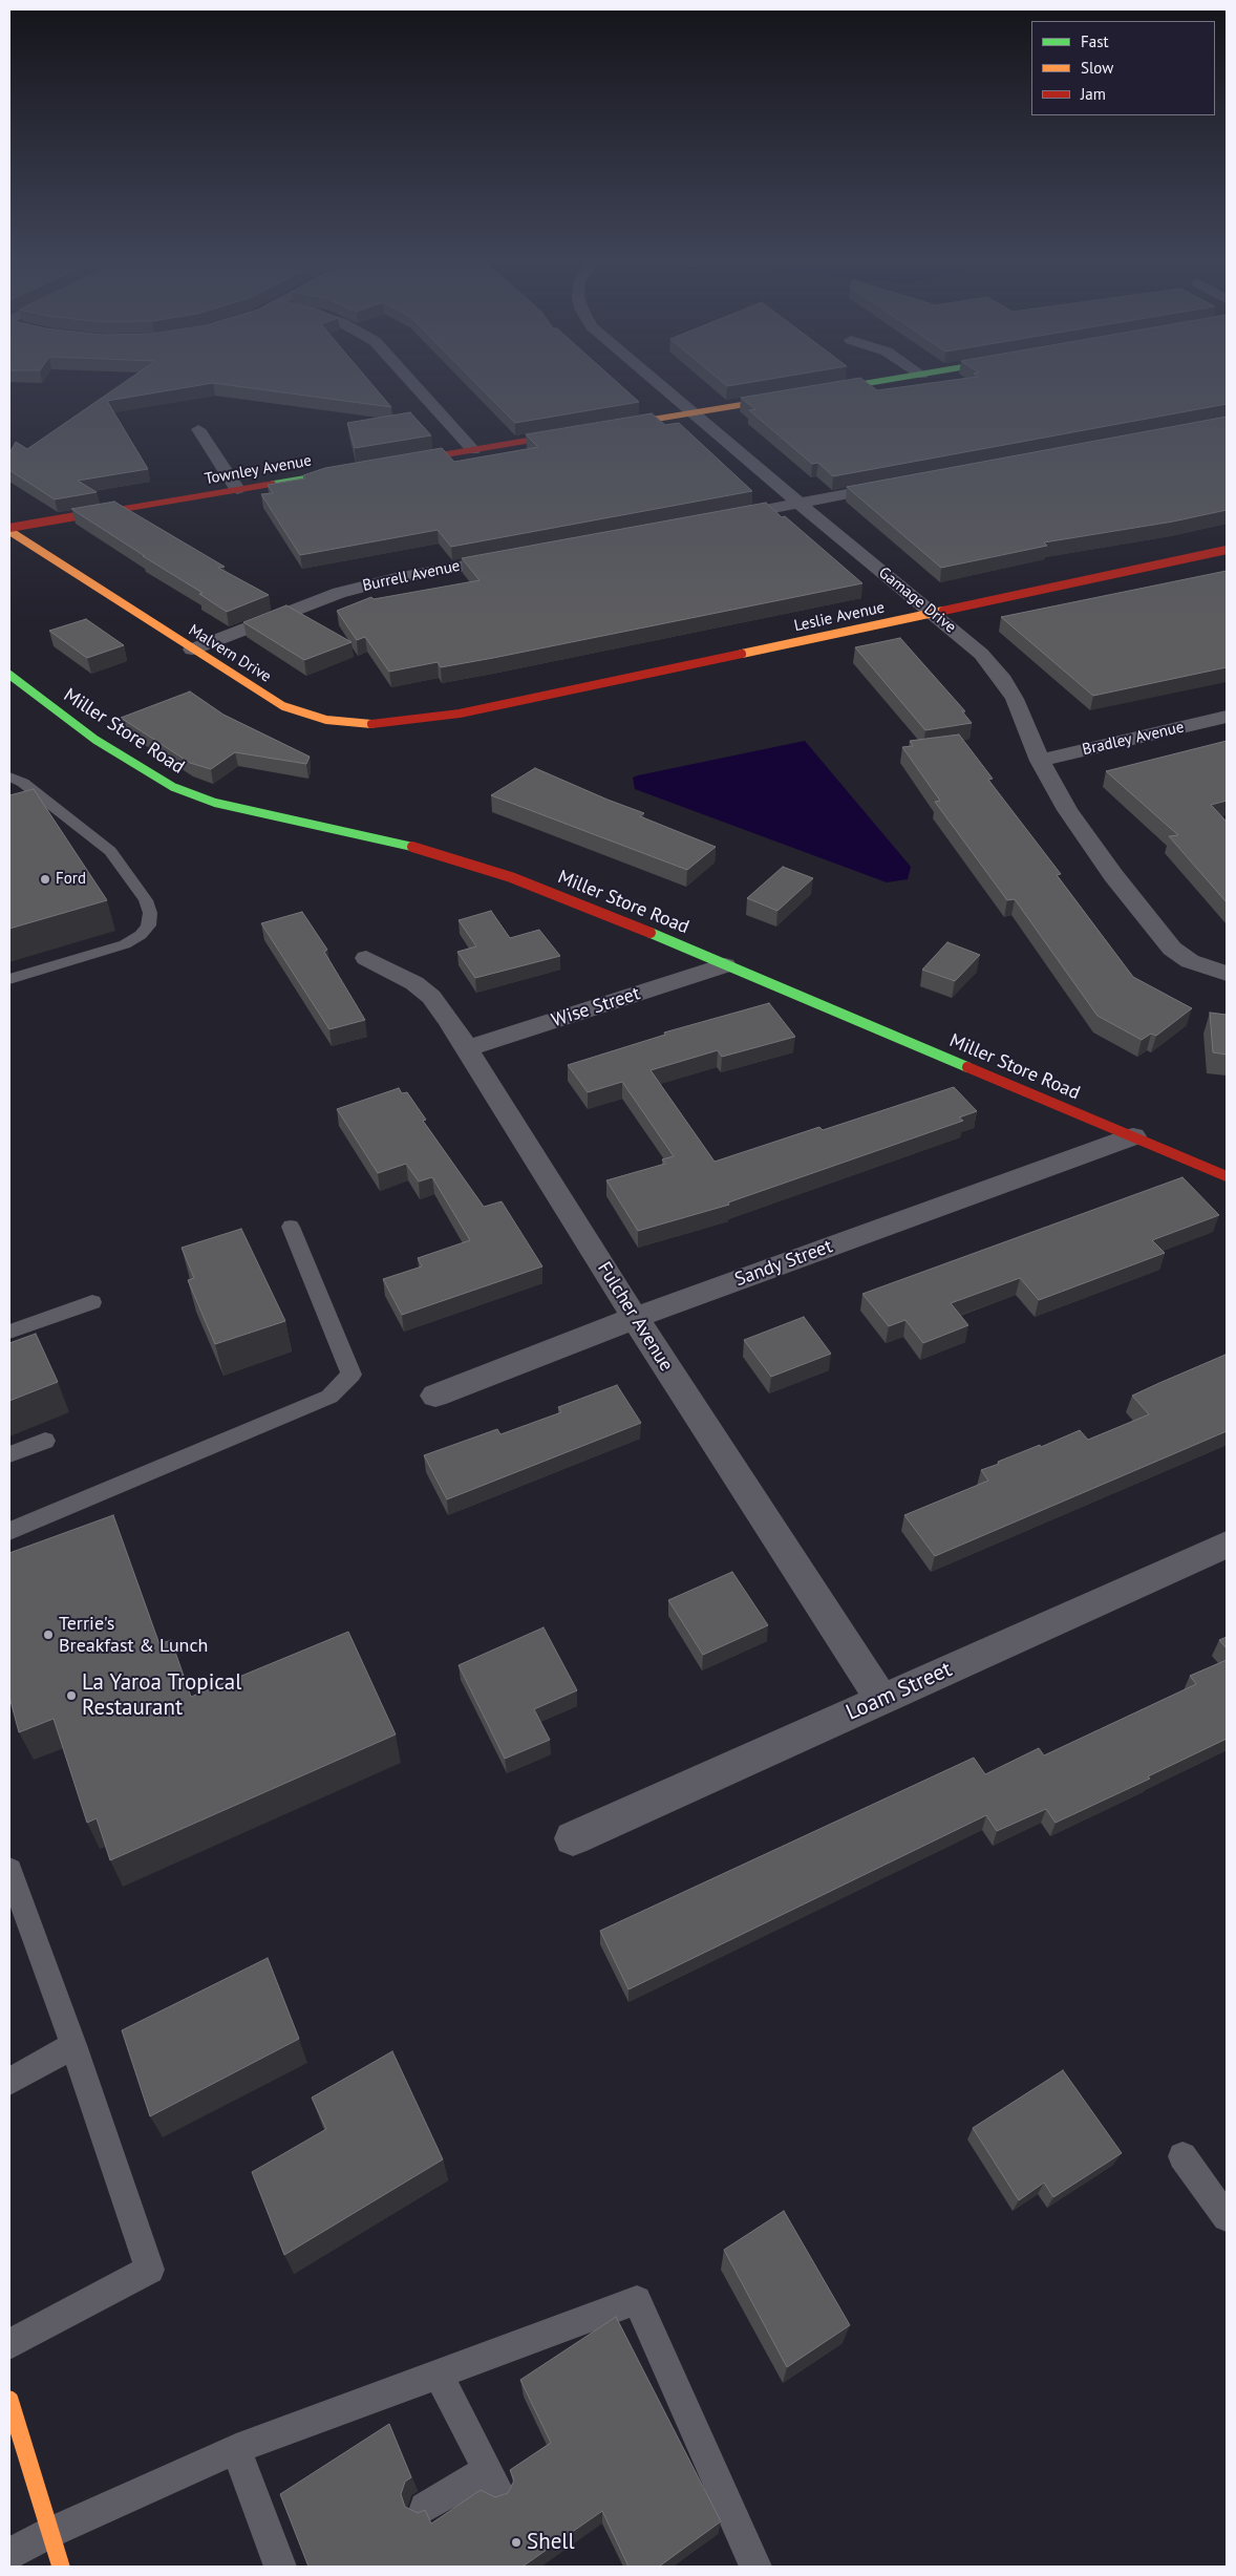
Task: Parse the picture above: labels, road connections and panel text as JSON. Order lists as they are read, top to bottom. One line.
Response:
{"streets":{"street":["Townley Avenue","Burrell Avenue","Gamage Drive","Leslie Avenue","Malvern Drive","Miller Store Road","Bradley Avenue","Wise Street","Sandy Street","Fulcher Avenue","Loam Street"]},"crossings":[["Townley Avenue","Malvern Drive"],["Burrell Avenue","Malvern Drive"],["Gamage Drive","Leslie Avenue"],["Gamage Drive","Bradley Avenue"],["Leslie Avenue","Malvern Drive"],["Miller Store Road","Wise Street"],["Miller Store Road","Sandy Street"],["Wise Street","Fulcher Avenue"],["Sandy Street","Fulcher Avenue"],["Fulcher Avenue","Loam Street"]],"places":["Ford","Terrie's Breakfast & Lunch","La Yaroa Tropical Restaurant","Shell"],"legend":["Fast","Slow","Jam"]}
